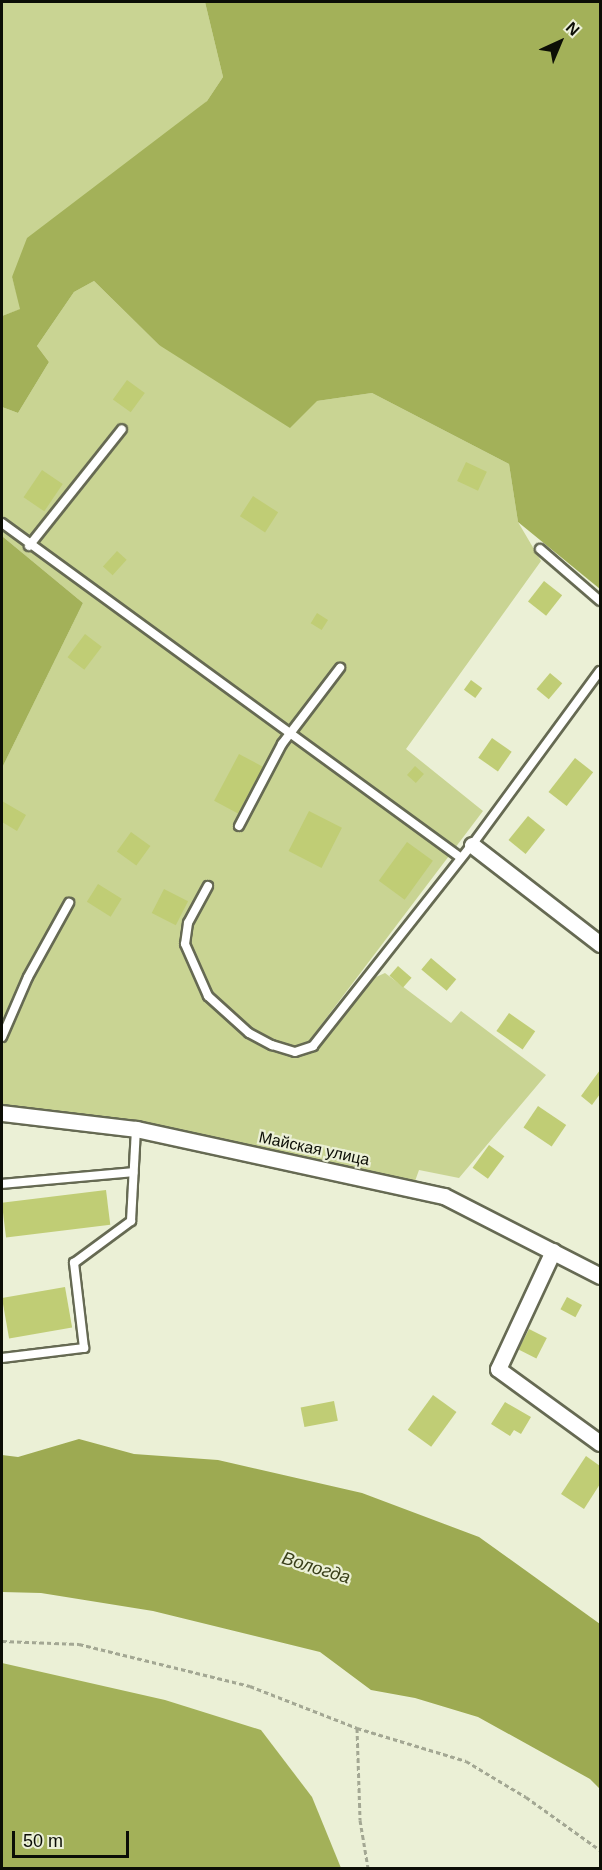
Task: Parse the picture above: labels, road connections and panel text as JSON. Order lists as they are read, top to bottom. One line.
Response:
{"streets":{"street":["Майская улица"]},"water":["Вологда"],"scale_bar":"50 m","north":"top right"}
